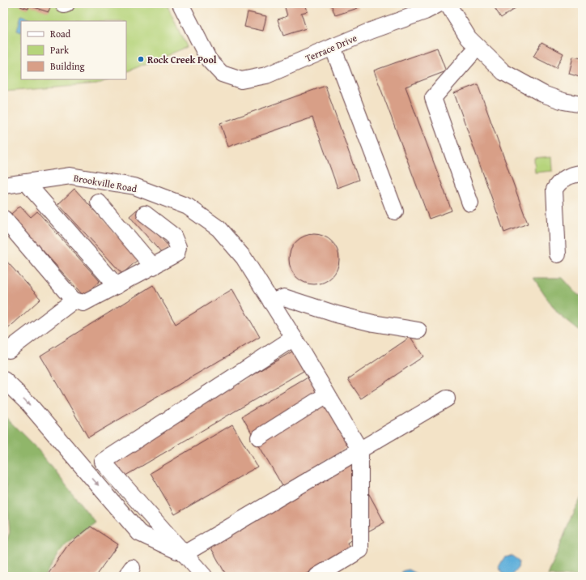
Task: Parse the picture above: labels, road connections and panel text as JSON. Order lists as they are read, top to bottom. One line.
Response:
{"streets":{"street":["Terrace Drive","Brookville Road"]},"places":["Rock Creek Pool"],"legend":["Road","Park","Building"]}
